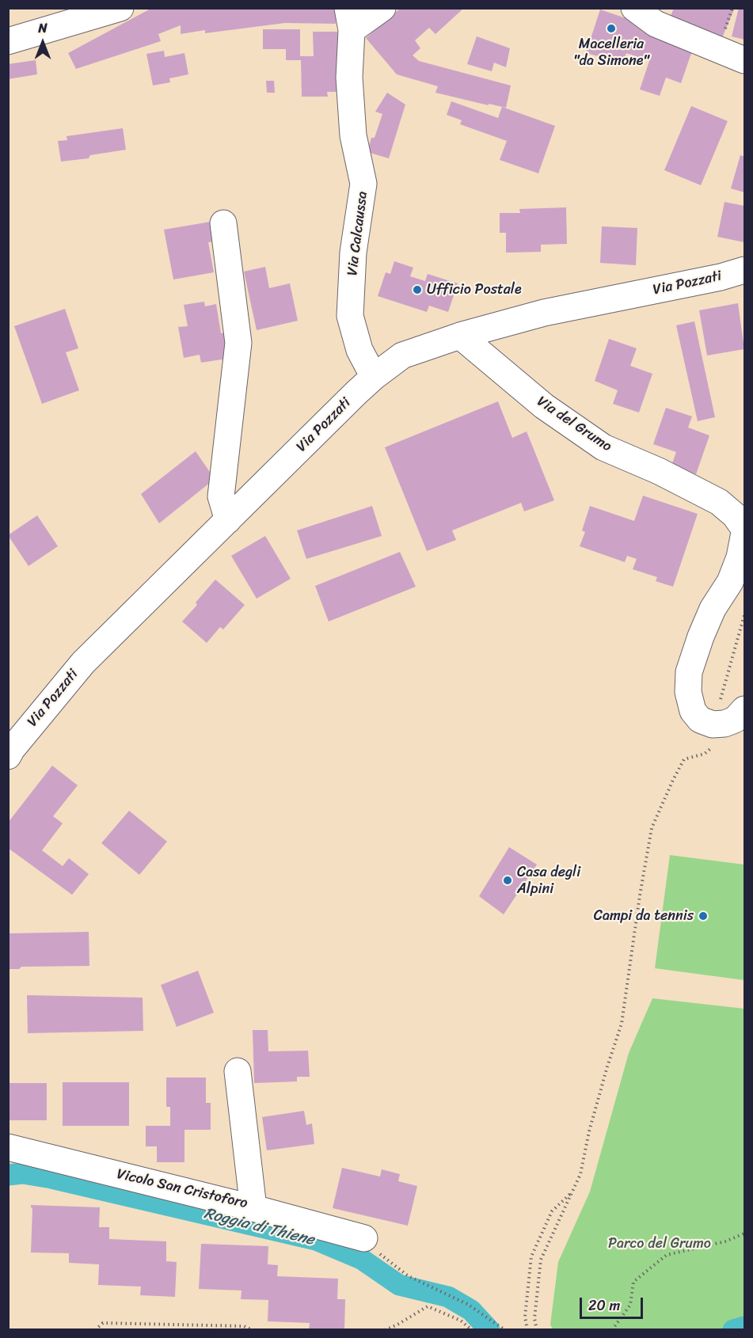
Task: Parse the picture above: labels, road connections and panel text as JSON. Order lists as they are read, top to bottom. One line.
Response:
{"streets":{"street":["Via Calcaussa","Via Pozzati","Via del Grumo","Vicolo San Cristoforo"]},"crossings":[["Via Calcaussa","Via Pozzati"],["Via Pozzati","Via del Grumo"]],"water":["Roggia di Thiene"],"parks":["Parco del Grumo"],"places":["Macelleria \"da Simone\"","Ufficio Postale","Casa degli Alpini","Campi da tennis"],"scale_bar":"20 m","north":"top"}
